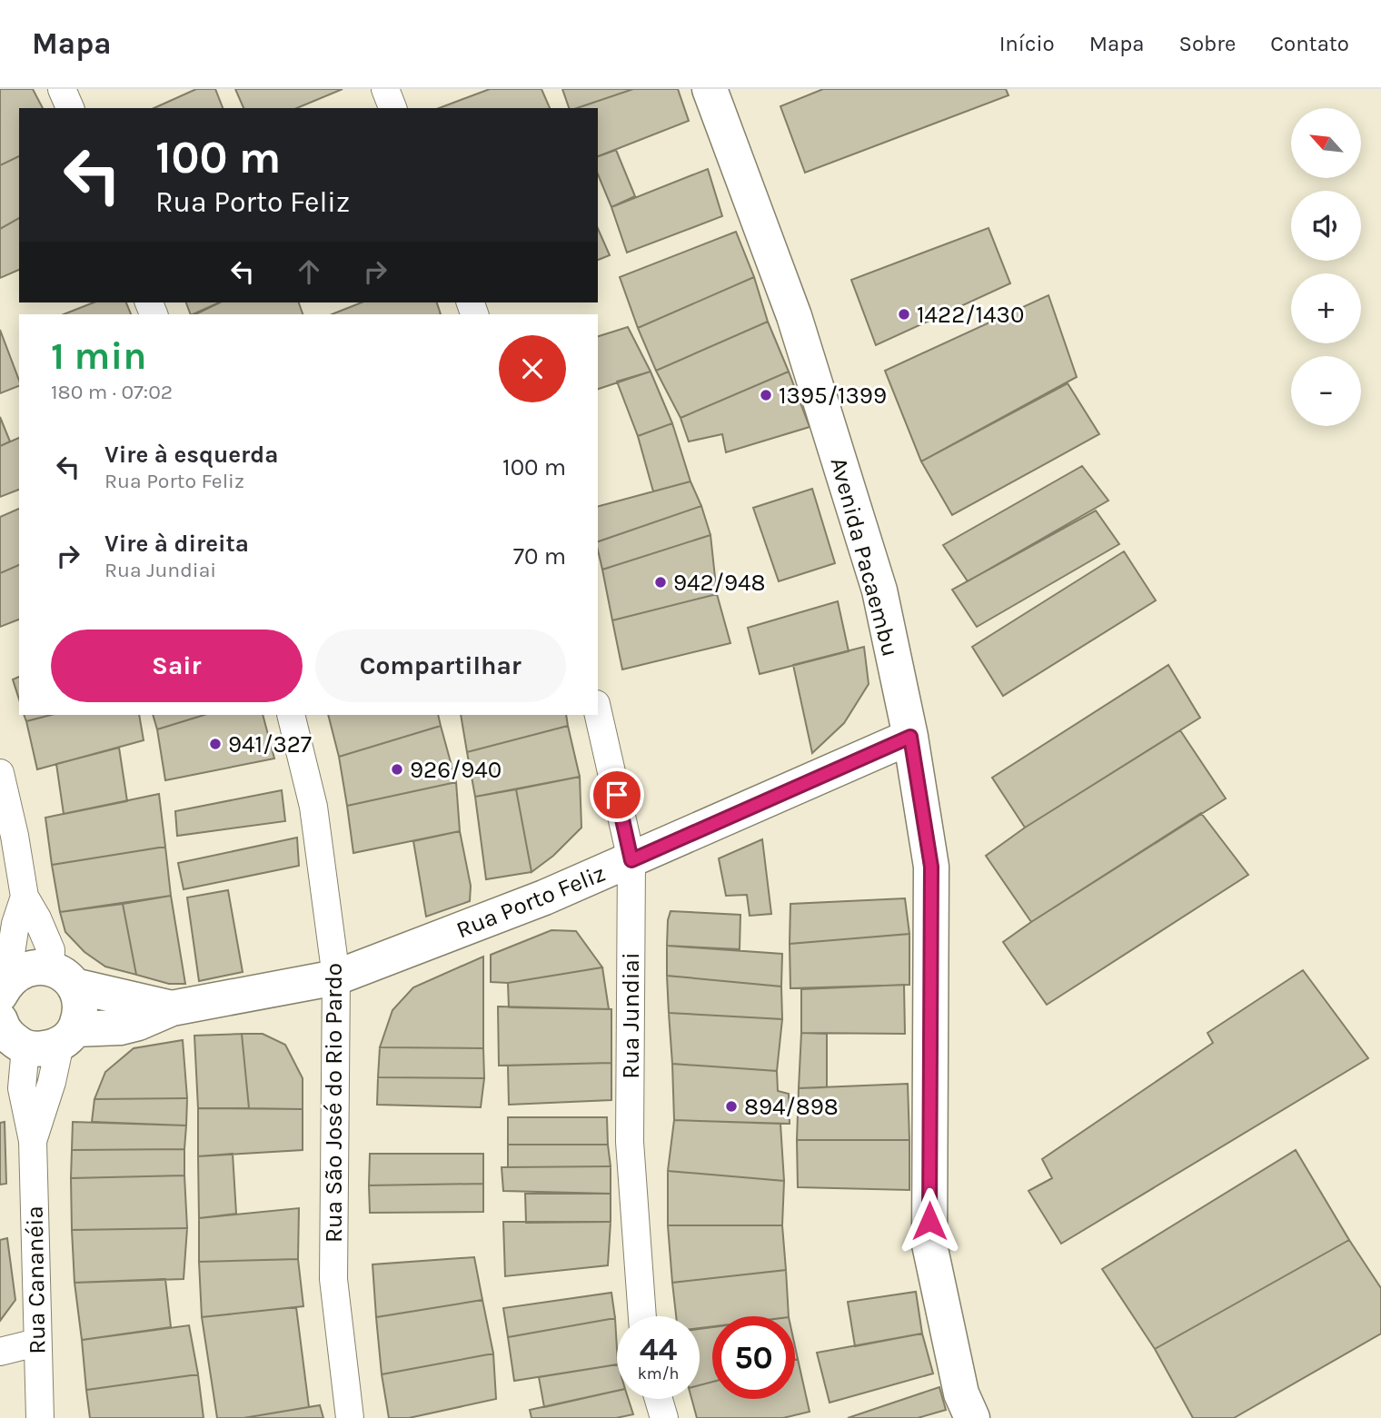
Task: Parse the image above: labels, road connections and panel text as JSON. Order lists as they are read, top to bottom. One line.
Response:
{"streets":{"main road":["Avenida Pacaembu","Rua Porto Feliz"],"street":["Rua Jundiai","Rua São José do Rio Pardo","Rua Cananéia"]},"crossings":[["Avenida Pacaembu","Rua Porto Feliz"],["Rua Porto Feliz","Rua Jundiai"],["Rua Porto Feliz","Rua São José do Rio Pardo"],["Rua Porto Feliz","Rua Cananéia"]],"places":["1422/1430","1395/1399","942/948","941/327","926/940","894/898"],"north":"top left","page":{"header":"Mapa","nav":["Início","Mapa","Sobre","Contato"],"map_buttons":["+","−"],"turn":["100 m","Rua Porto Feliz"],"heading":["1 min","180 m · 07:02"],"list":[{"name":"Vire à esquerda","note":"Rua Porto Feliz","value":"100 m"},{"name":"Vire à direita","note":"Rua Jundiai","value":"70 m"}],"buttons":["Sair","Compartilhar"],"speed":"44 km/h","limit":"50"}}
